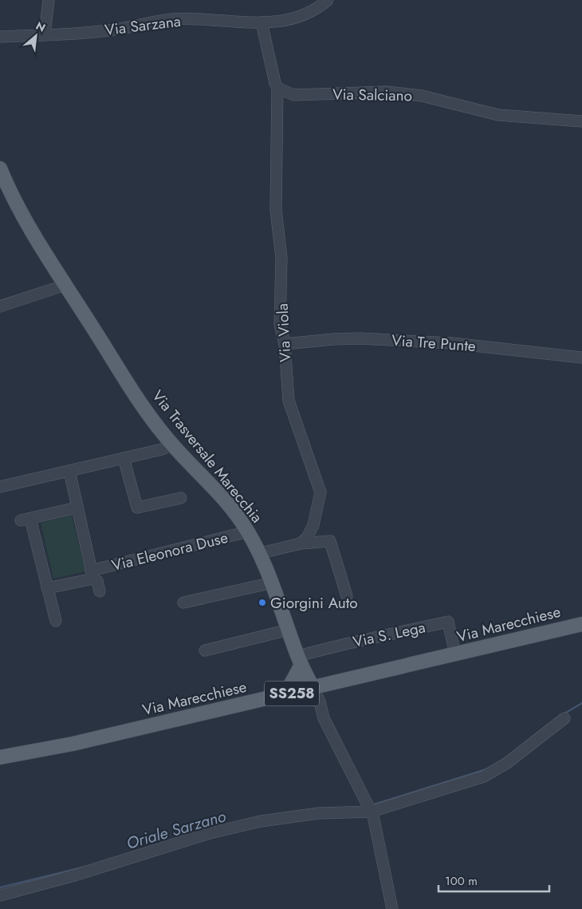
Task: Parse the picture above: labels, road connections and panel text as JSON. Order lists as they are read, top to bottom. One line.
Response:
{"streets":{"main road":["Via Trasversale Marecchia","Via Marecchiese","SS258"],"street":["Via Sarzana","Via Salciano","Via Viola","Via Tre Punte","Via Eleonora Duse","Via S. Lega"]},"crossings":[["Via Salciano","Via Viola"],["Via Viola","Via Tre Punte"],["Via Trasversale Marecchia","Via Eleonora Duse"],["Via Trasversale Marecchia","Via Marecchiese"],["Via Trasversale Marecchia","Via S. Lega"],["Via Marecchiese","Via S. Lega"]],"water":["Oriale Sarzano"],"places":["Giorgini Auto"],"scale_bar":"100 m","north":"top right"}
